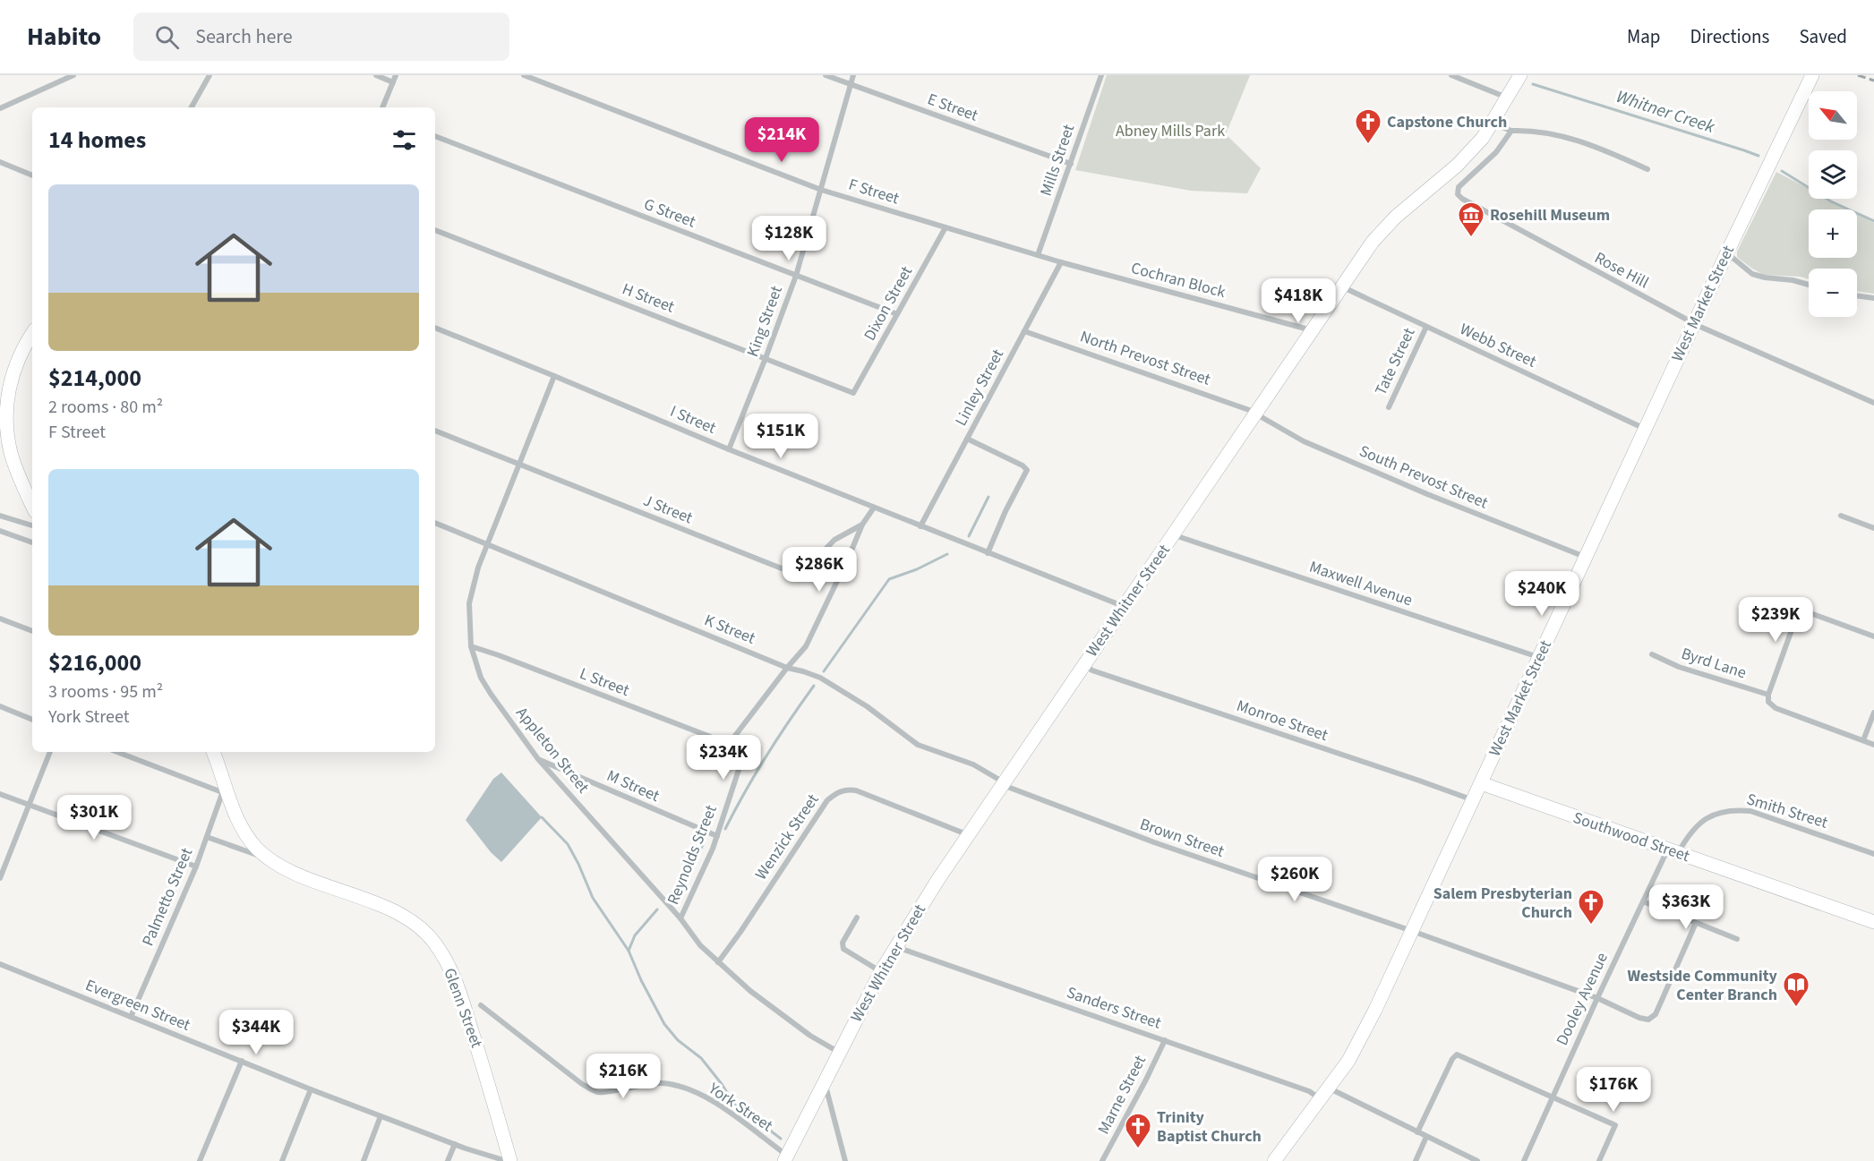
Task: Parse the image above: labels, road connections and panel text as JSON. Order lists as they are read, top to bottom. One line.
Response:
{"streets":{"street":["E Street","Mills Street","F Street","G Street","Rose Hill","Cochran Block","H Street","Dixon Street","West Market Street","King Street","Webb Street","North Prevost Street","Tate Street","Linley Street","I Street","South Prevost Street","J Street","Maxwell Avenue","West Whitner Street","K Street","Byrd Lane","L Street","Monroe Street","Appleton Street","M Street","Smith Street","Wenzick Street","Southwood Street","Brown Street","Reynolds Street","Palmetto Street","Dooley Avenue","Evergreen Street","Glenn Street","Sanders Street","Marne Street","York Street"]},"crossings":[["E Street","Mills Street"],["E Street","King Street"],["Mills Street","F Street"],["Mills Street","Cochran Block"],["F Street","Cochran Block"],["F Street","Dixon Street"],["F Street","King Street"],["G Street","Dixon Street"],["G Street","King Street"],["Rose Hill","West Market Street"],["Cochran Block","Linley Street"],["Cochran Block","West Whitner Street"],["H Street","Dixon Street"],["H Street","King Street"],["West Market Street","Webb Street"],["West Market Street","South Prevost Street"],["West Market Street","Maxwell Avenue"],["West Market Street","Monroe Street"],["West Market Street","Southwood Street"],["West Market Street","Brown Street"],["West Market Street","Sanders Street"],["King Street","I Street"],["Webb Street","Tate Street"],["Webb Street","West Whitner Street"],["North Prevost Street","Linley Street"],["North Prevost Street","South Prevost Street"],["North Prevost Street","West Whitner Street"],["Linley Street","I Street"],["I Street","J Street"],["I Street","West Whitner Street"],["I Street","Appleton Street"],["South Prevost Street","West Whitner Street"],["J Street","Appleton Street"],["Maxwell Avenue","West Whitner Street"],["West Whitner Street","K Street"],["West Whitner Street","Monroe Street"],["West Whitner Street","Appleton Street"],["West Whitner Street","Wenzick Street"],["West Whitner Street","Brown Street"],["West Whitner Street","Sanders Street"],["West Whitner Street","York Street"],["K Street","Appleton Street"],["K Street","Brown Street"],["L Street","Appleton Street"],["L Street","Reynolds Street"],["Appleton Street","M Street"],["Appleton Street","Wenzick Street"],["Appleton Street","Reynolds Street"],["M Street","Reynolds Street"],["Smith Street","Southwood Street"],["Smith Street","Dooley Avenue"],["Southwood Street","Dooley Avenue"],["Brown Street","Dooley Avenue"],["Palmetto Street","Evergreen Street"],["Palmetto Street","Glenn Street"],["Evergreen Street","Glenn Street"],["Sanders Street","Marne Street"]],"water":["Whitner Creek"],"parks":["Abney Mills Park"],"places":{"church":["Capstone Church","Salem Presbyterian Church","Trinity Baptist Church"],"museum":["Rosehill Museum"],"library":["Westside Community Center Branch"]},"north":"top left","page":{"header":"Habito","search":"Search here","nav":["Map","Directions","Saved"],"map_buttons":["+","−"],"heading":"14 homes","price":["$214K","$128K","$418K","$151K","$286K","$240K","$239K","$234K","$301K","$260K","$363K","$344K","$216K","$176K"],"list":[{"name":"$214,000","note":"2 rooms · 80 m² · F Street"},{"name":"$216,000","note":"3 rooms · 95 m² · York Street"}]}}
